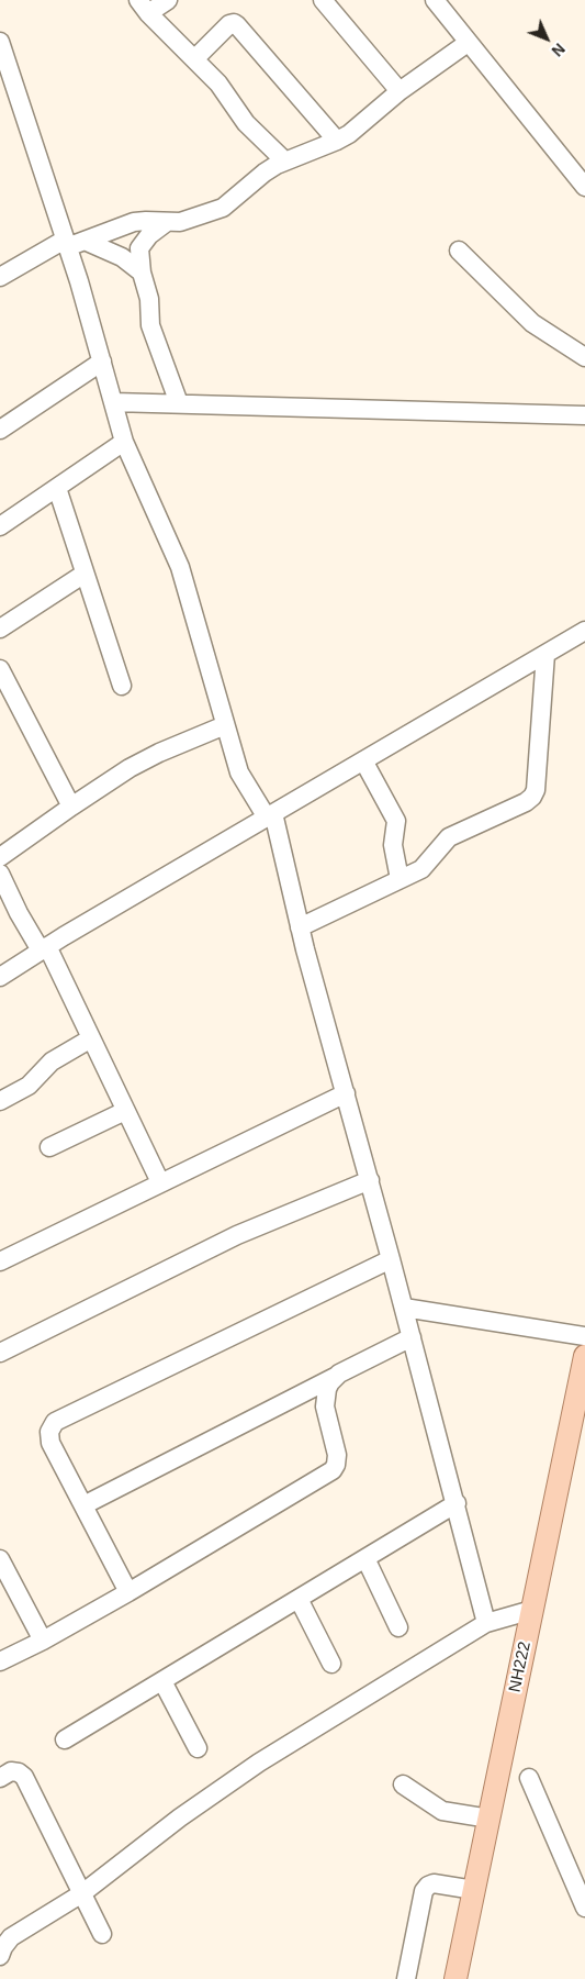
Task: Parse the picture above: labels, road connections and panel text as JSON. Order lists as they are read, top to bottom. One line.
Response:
{"streets":{"main road":["NH222"]},"north":"bottom right"}
